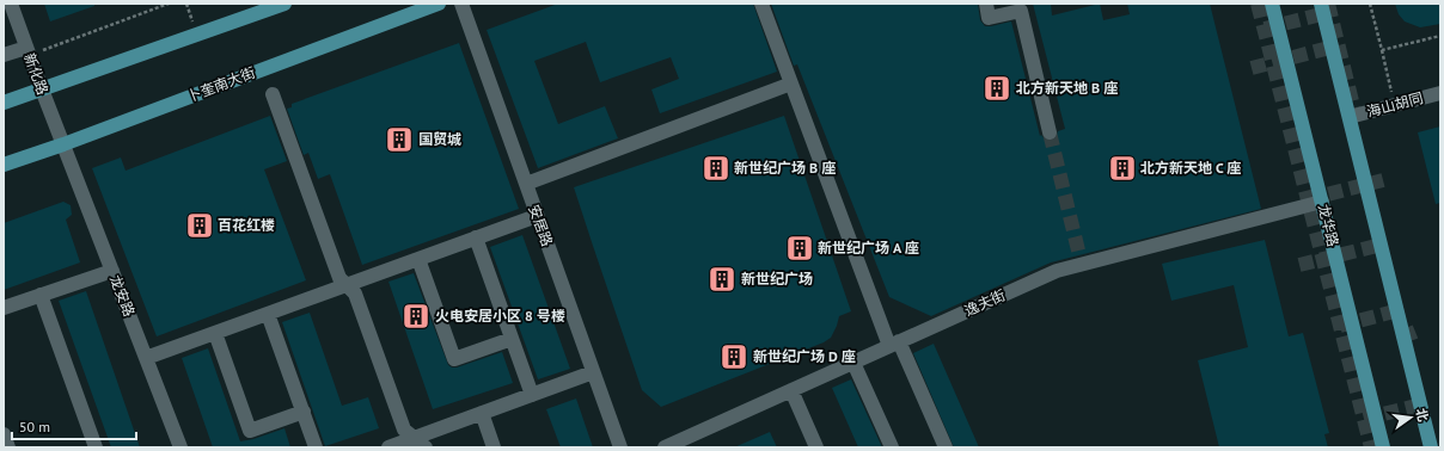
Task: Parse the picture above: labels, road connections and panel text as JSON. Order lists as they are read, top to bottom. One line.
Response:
{"streets":{"main road":["卜奎南大街","龙华路"],"street":["新化路","海山胡同","安居路","龙安路","逸夫街"]},"crossings":[["新化路","卜奎南大街"],["新化路","龙安路"],["卜奎南大街","龙安路"],["龙华路","逸夫街"]],"places":{"building":["北方新天地 B 座","国贸城","新世纪广场 B 座","北方新天地 C 座","百花红楼","新世纪广场 A 座","新世纪广场","火电安居小区 8 号楼","新世纪广场 D 座"]},"scale_bar":"50 m","north":"right"}
